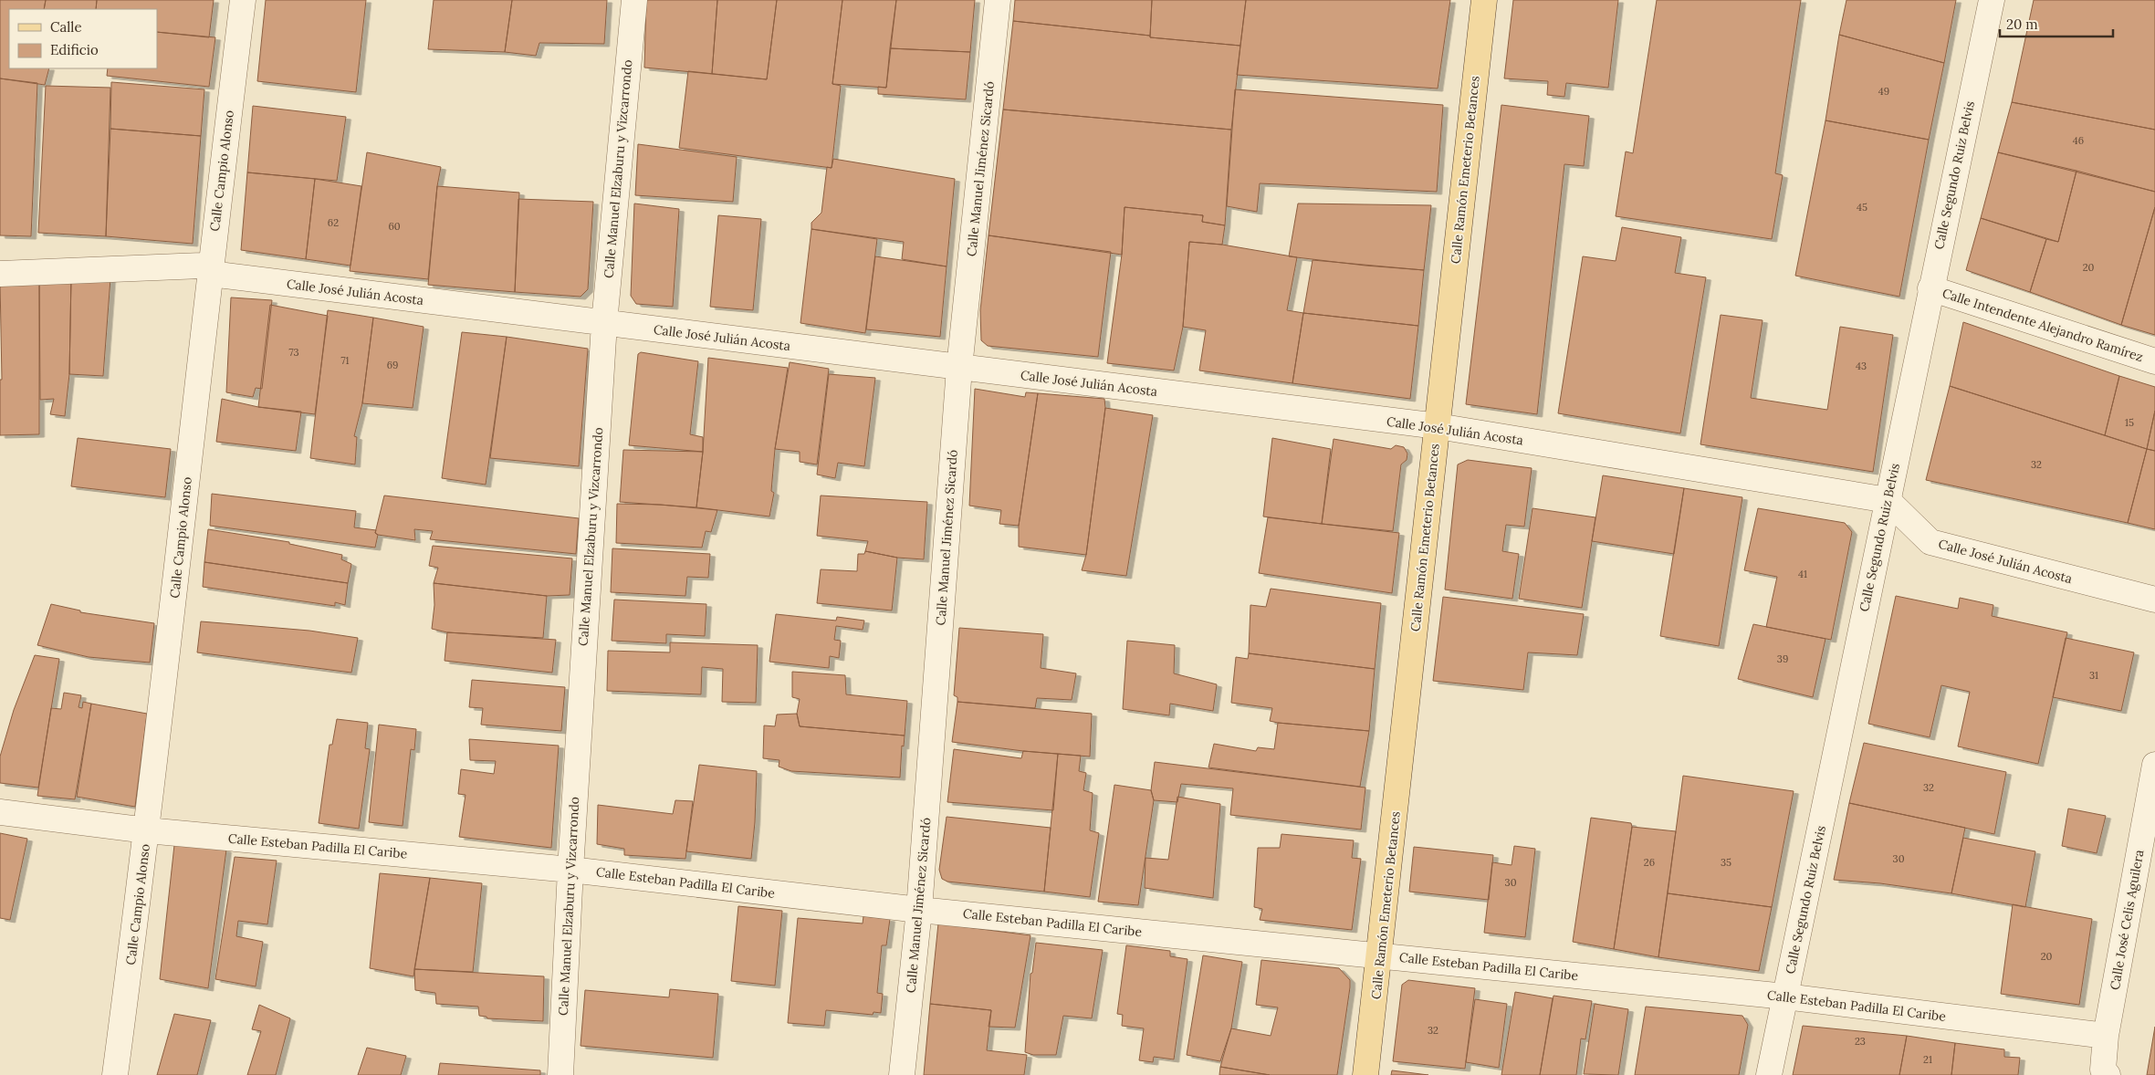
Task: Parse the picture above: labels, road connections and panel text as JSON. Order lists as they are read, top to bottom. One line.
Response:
{"streets":{"main road":["Calle Ramón Emeterio Betances"],"street":["Calle Manuel Elzaburu y Vizcarrondo","Calle Manuel Jiménez Sicardó","Calle Campio Alonso","Calle Segundo Ruiz Belvis","Calle José Julián Acosta","Calle Intendente Alejandro Ramírez","Calle Esteban Padilla El Caribe","Calle José Celis Aguilera"]},"crossings":[["Calle Manuel Elzaburu y Vizcarrondo","Calle José Julián Acosta"],["Calle Manuel Elzaburu y Vizcarrondo","Calle Esteban Padilla El Caribe"],["Calle Manuel Jiménez Sicardó","Calle José Julián Acosta"],["Calle Manuel Jiménez Sicardó","Calle Esteban Padilla El Caribe"],["Calle Ramón Emeterio Betances","Calle José Julián Acosta"],["Calle Ramón Emeterio Betances","Calle Esteban Padilla El Caribe"],["Calle Campio Alonso","Calle José Julián Acosta"],["Calle Campio Alonso","Calle Esteban Padilla El Caribe"],["Calle Segundo Ruiz Belvis","Calle José Julián Acosta"],["Calle Segundo Ruiz Belvis","Calle Intendente Alejandro Ramírez"],["Calle Segundo Ruiz Belvis","Calle Esteban Padilla El Caribe"],["Calle Esteban Padilla El Caribe","Calle José Celis Aguilera"]],"house_numbers":["49","46","45","62","60","20","73","71","69","43","15","32","41","39","31","32","30","26","35","30","20","32","23","21"],"legend":["Calle","Edificio"],"scale_bar":"20 m"}
